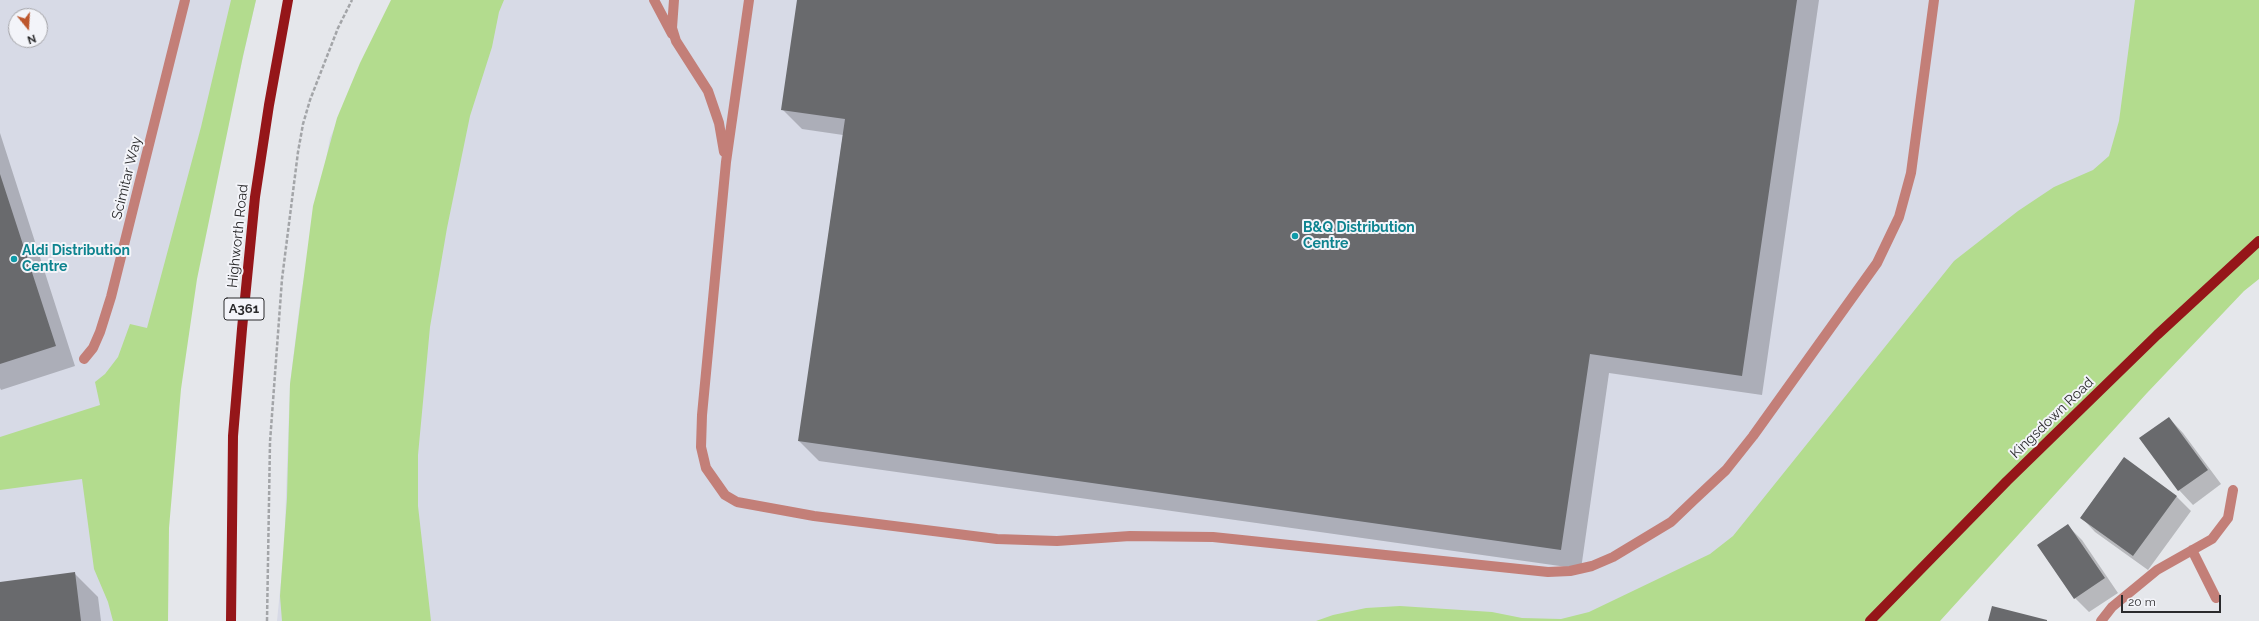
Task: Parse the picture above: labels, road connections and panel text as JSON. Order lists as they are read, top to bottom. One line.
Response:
{"streets":{"main road":["Highworth Road","A361","Kingsdown Road"],"street":["Scimitar Way"]},"places":["B&Q Distribution Centre","Aldi Distribution Centre"],"scale_bar":"20 m","north":"bottom"}
